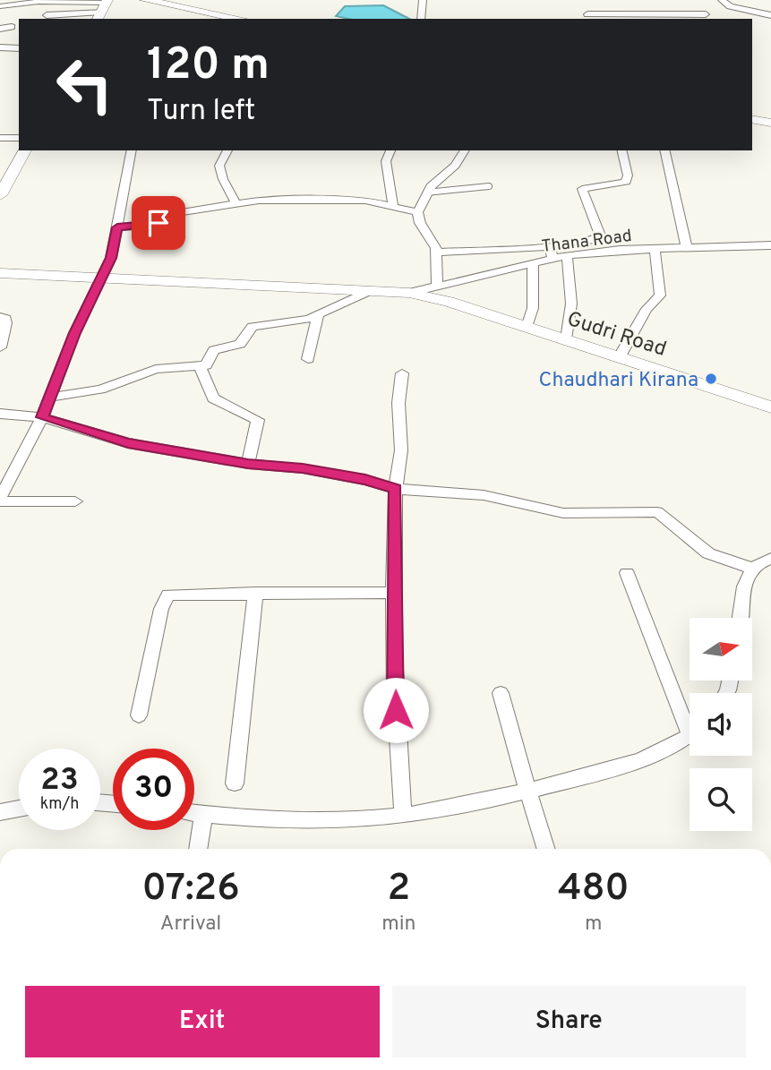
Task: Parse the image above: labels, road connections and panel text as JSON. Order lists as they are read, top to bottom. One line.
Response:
{"streets":{"street":["Thana Road","Gudri Road"]},"places":["Chaudhari Kirana"],"north":"right","page":{"turn":["120 m","Turn left"],"speed":"23 km/h","limit":"30","eta":["07:26","Arrival","2","min","480","m"],"buttons":["Exit","Share"]}}
